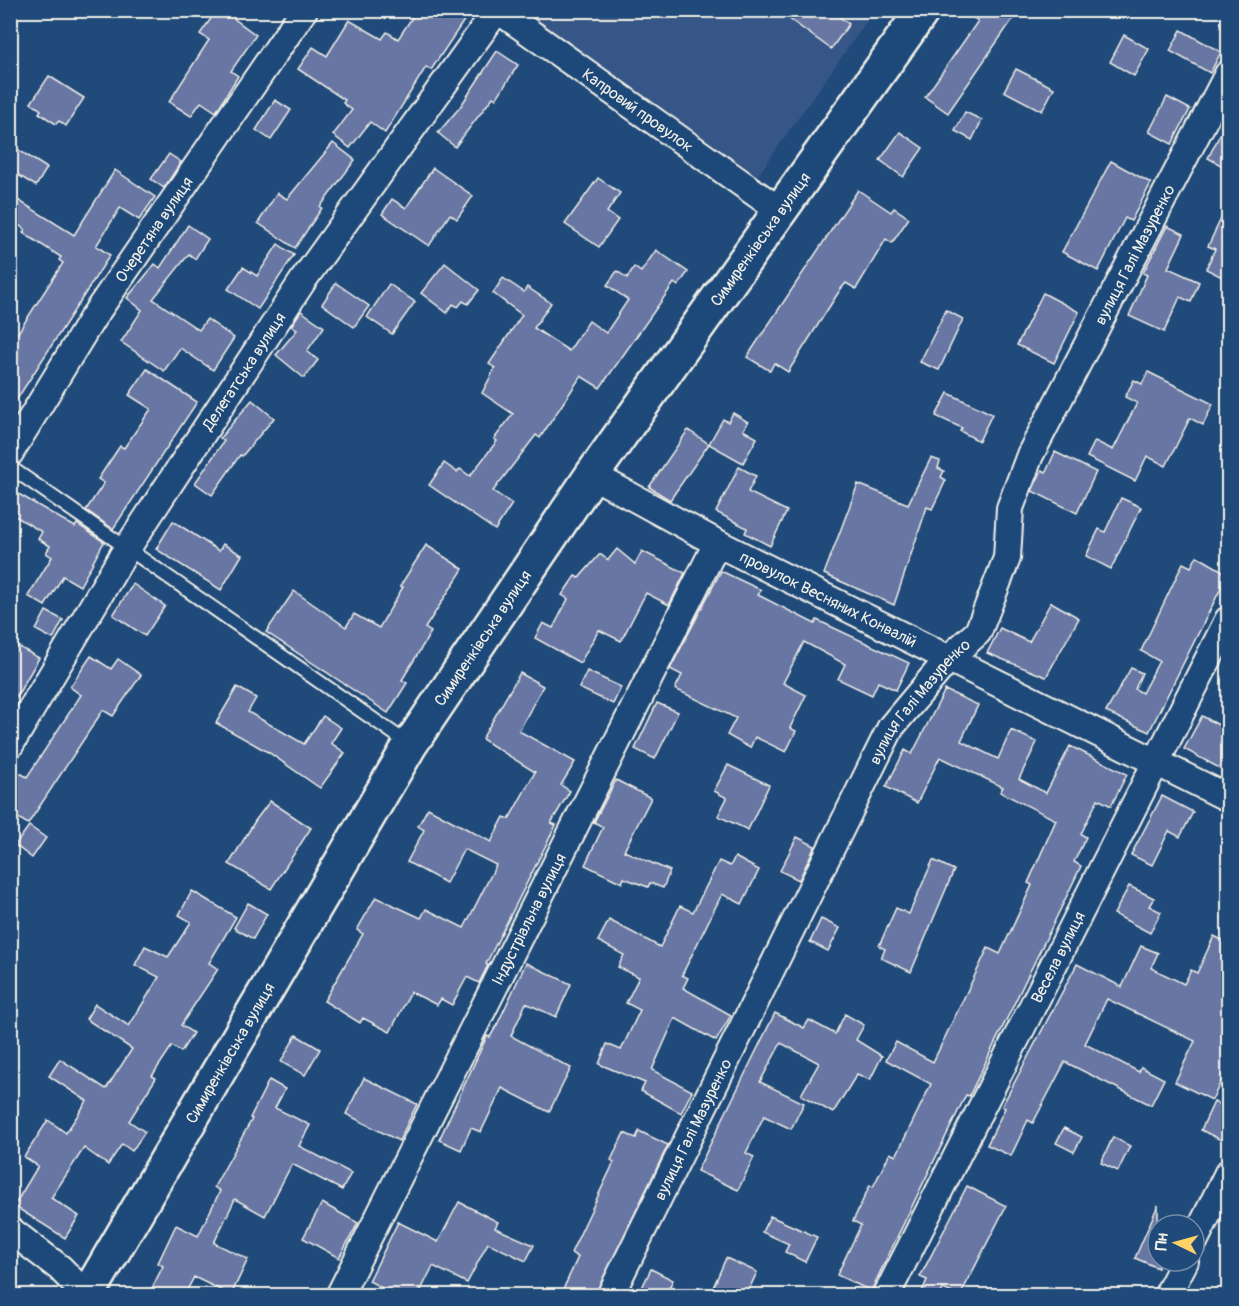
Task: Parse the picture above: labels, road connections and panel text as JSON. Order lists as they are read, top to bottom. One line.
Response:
{"streets":{"main road":["Симиренківська вулиця"],"street":["Капровий провулок","Очеретяна вулиця","вулиця Галі Мазуренко","Делегатська вулиця","провулок Весняних Конвалій","Індустріальна вулиця","Весела вулиця"]},"crossings":[["Капровий провулок","Симиренківська вулиця"],["Капровий провулок","Делегатська вулиця"],["Симиренківська вулиця","провулок Весняних Конвалій"],["вулиця Галі Мазуренко","провулок Весняних Конвалій"],["провулок Весняних Конвалій","Індустріальна вулиця"],["провулок Весняних Конвалій","Весела вулиця"]],"north":"left"}
